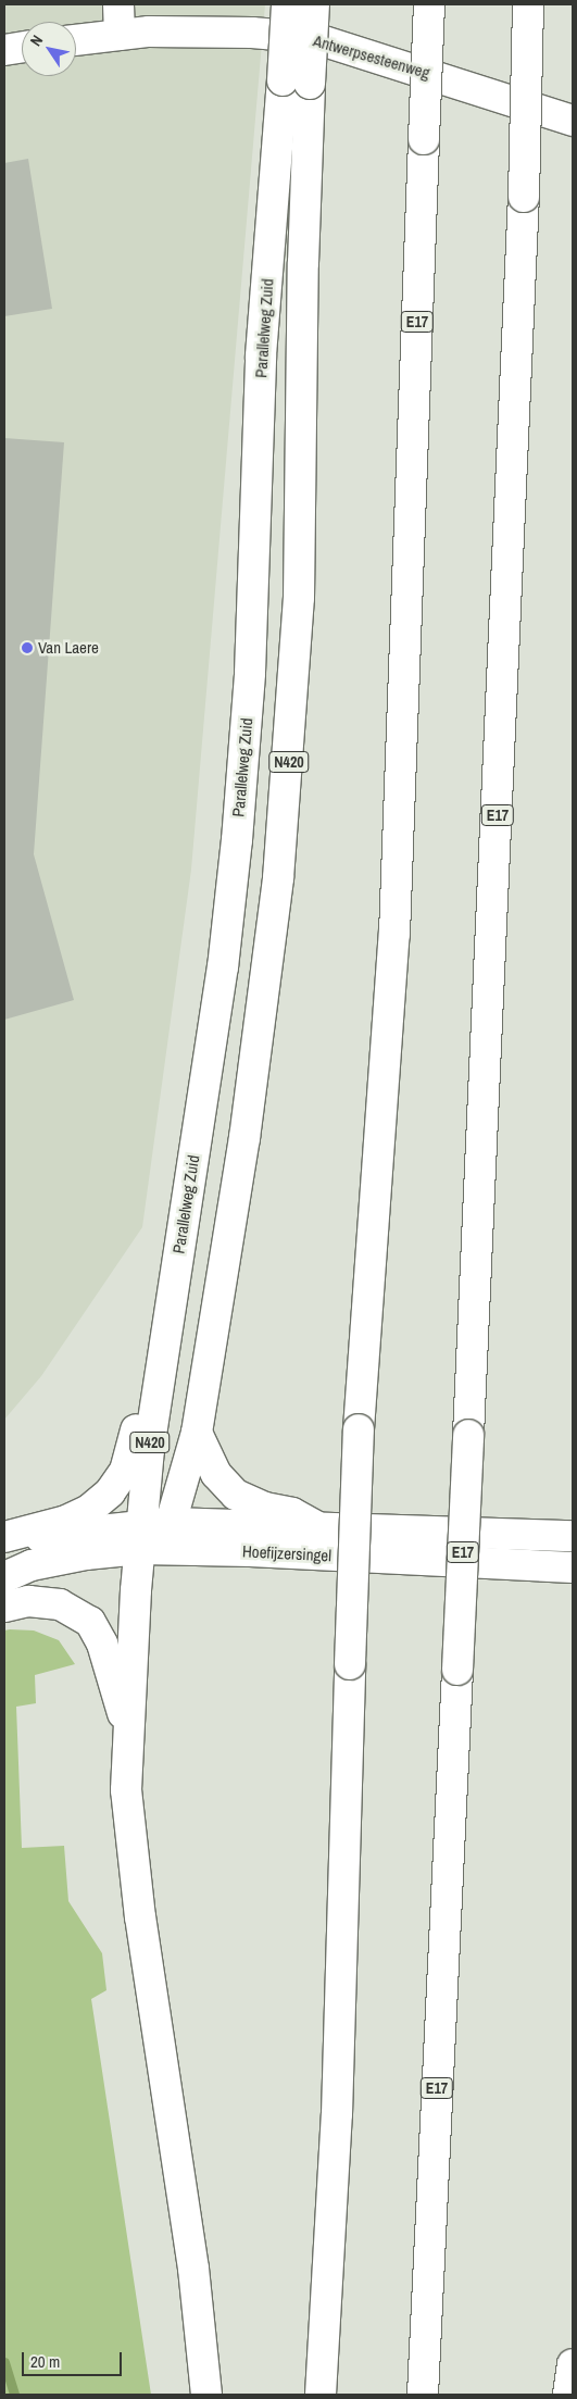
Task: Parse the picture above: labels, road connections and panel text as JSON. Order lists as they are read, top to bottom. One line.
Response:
{"streets":{"main road":["Antwerpsesteenweg","E17","Parallelweg Zuid","N420","Hoefijzersingel"]},"crossings":[["Parallelweg Zuid","Hoefijzersingel"]],"places":["Van Laere"],"scale_bar":"20 m","north":"top left"}
